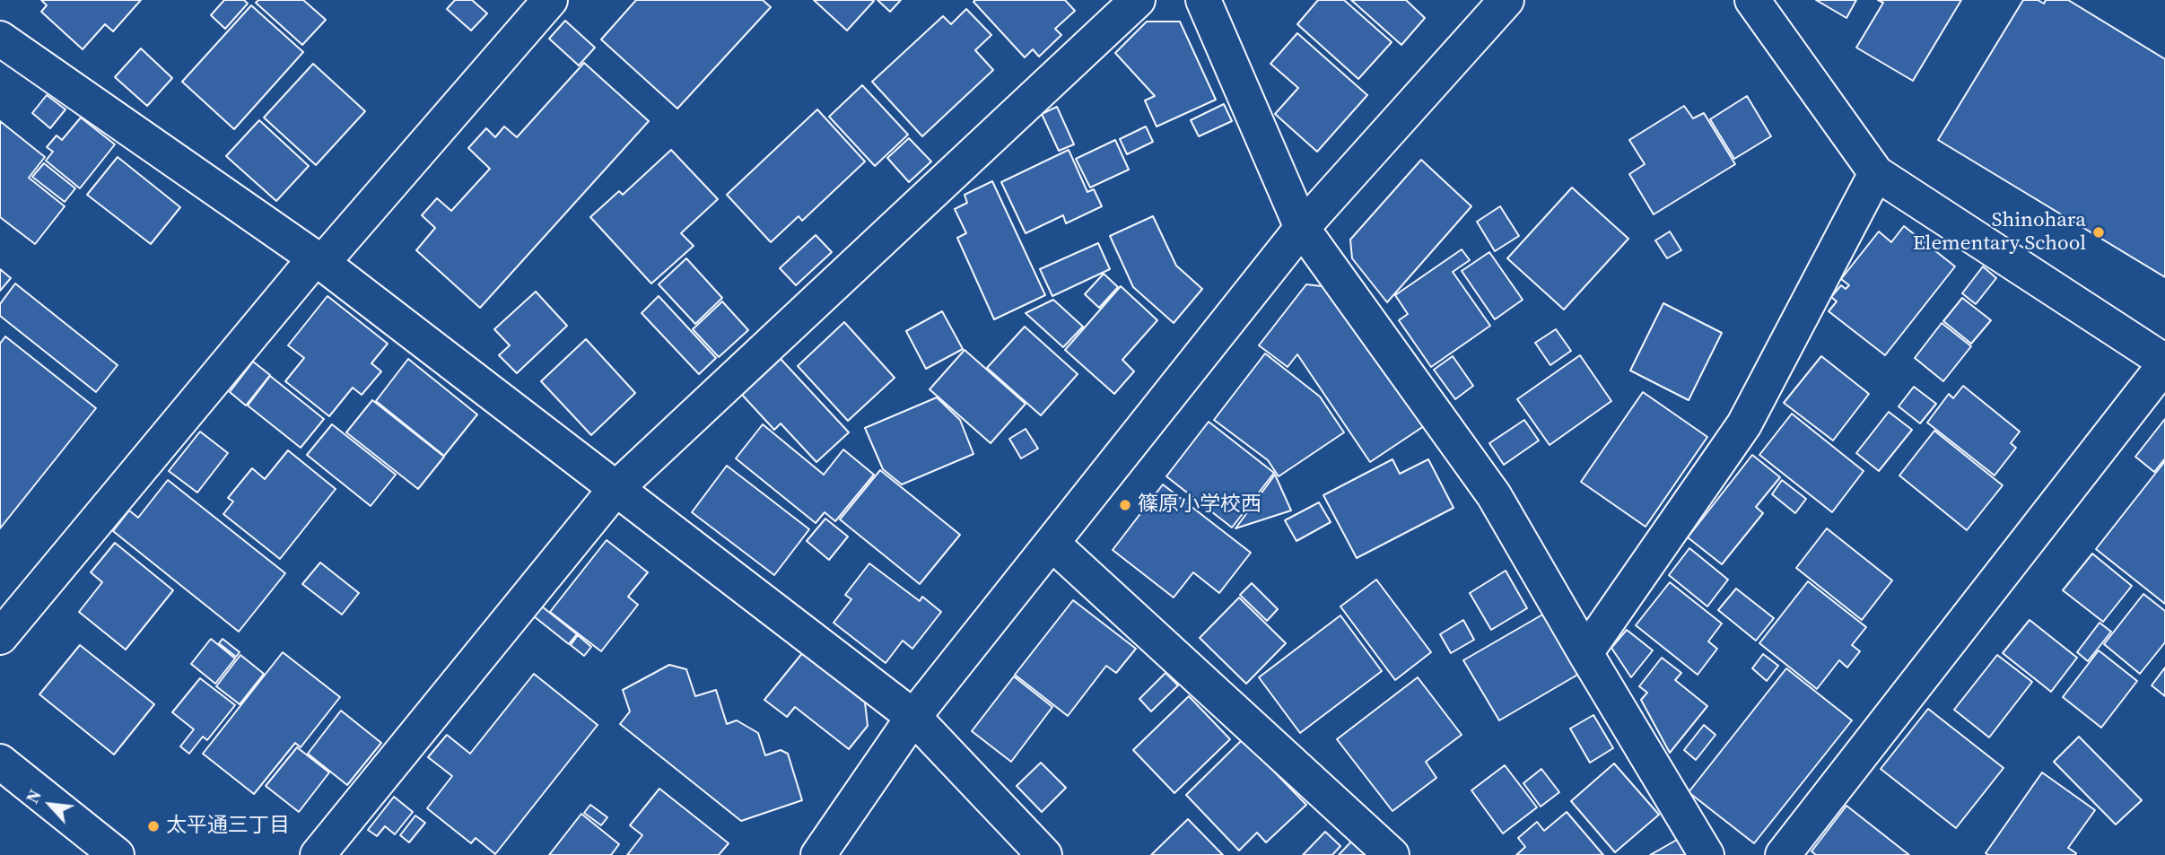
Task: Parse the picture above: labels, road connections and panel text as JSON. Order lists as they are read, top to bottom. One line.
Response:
{"places":["Shinohara Elementary School","篠原小学校西","太平通三丁目"],"north":"top left"}
